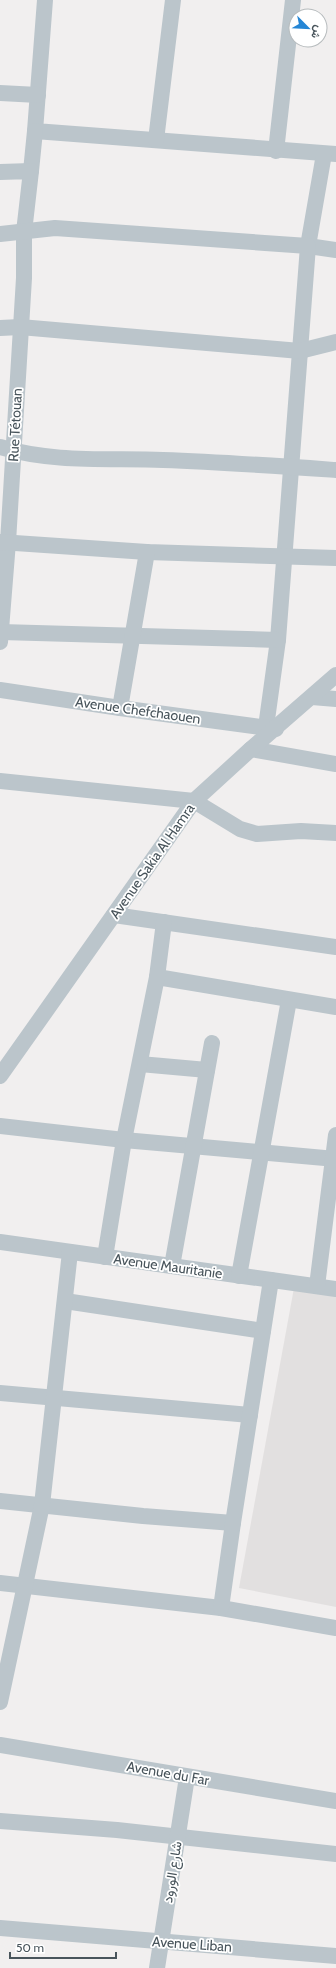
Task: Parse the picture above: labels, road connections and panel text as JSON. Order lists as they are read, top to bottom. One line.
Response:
{"streets":{"street":["Rue Tétouan","Avenue Chefchaouen","Avenue Sakia Al Hamra","Avenue Mauritanie","Avenue du Far","شارع الورود","Avenue Liban"]},"crossings":[["Avenue Chefchaouen","Avenue Sakia Al Hamra"],["Avenue du Far","شارع الورود"],["شارع الورود","Avenue Liban"]],"scale_bar":"50 m","north":"bottom right"}
